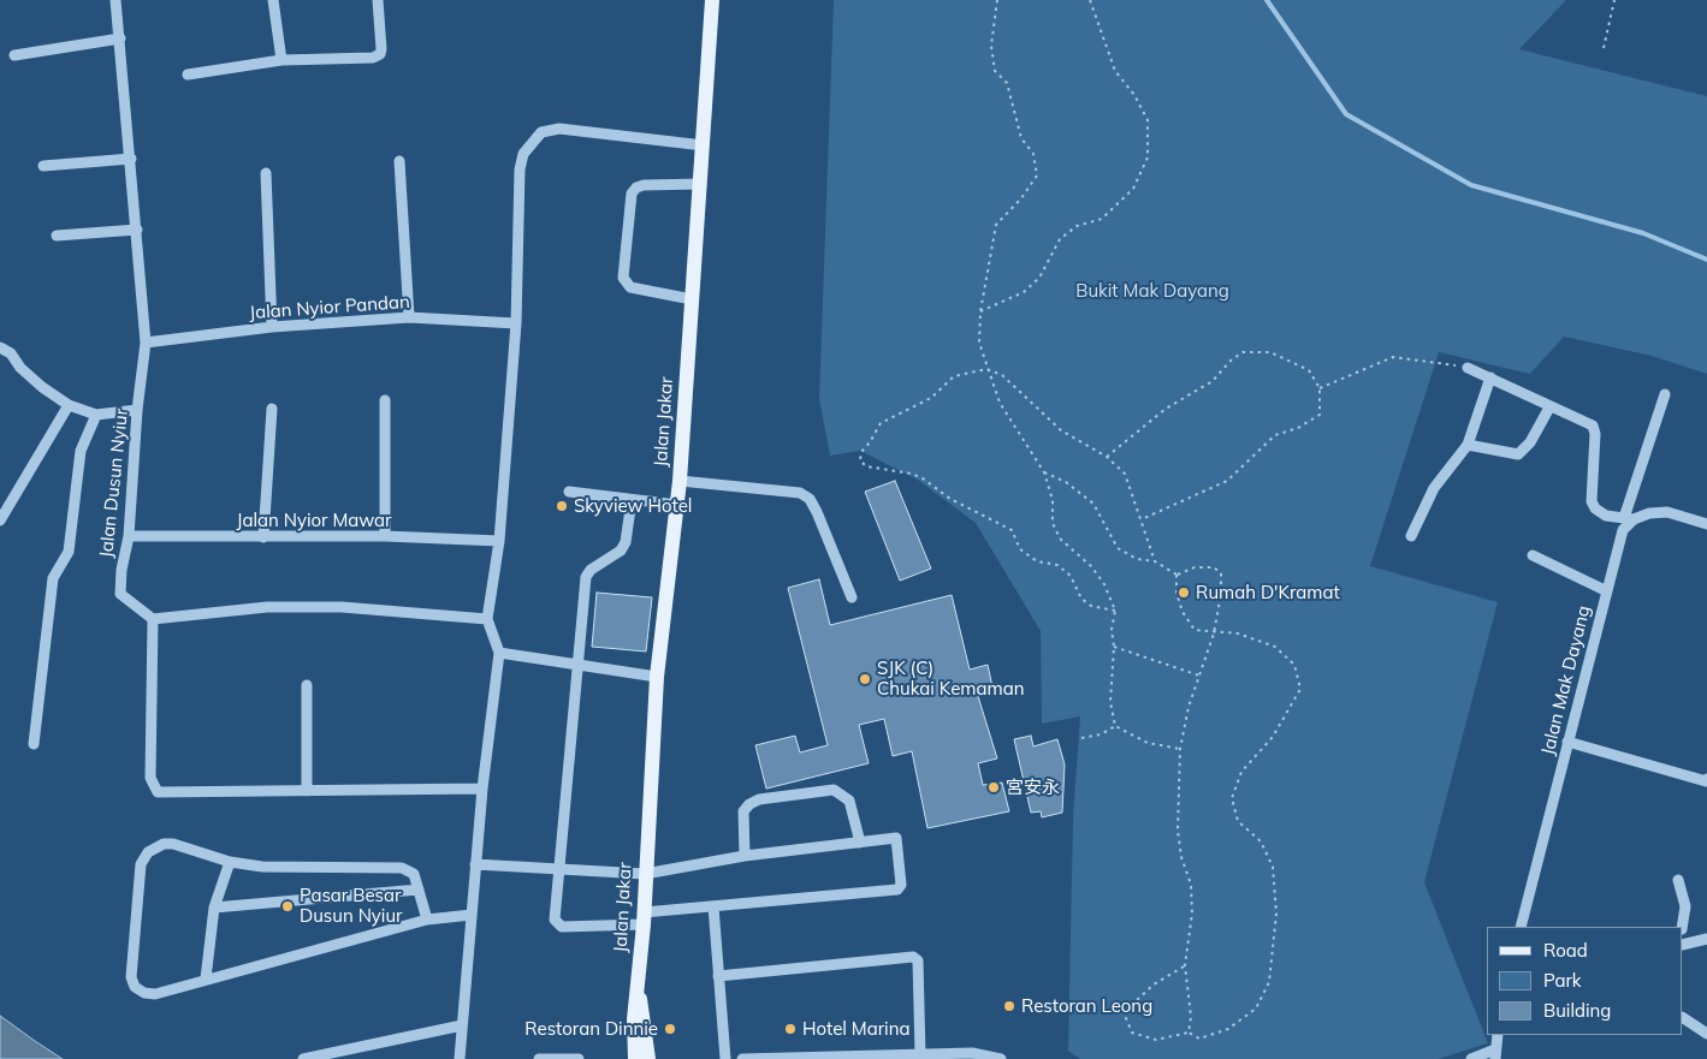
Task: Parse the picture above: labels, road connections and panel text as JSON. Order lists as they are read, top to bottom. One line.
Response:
{"streets":{"main road":["Jalan Jakar"],"street":["Jalan Nyior Pandan","Jalan Dusun Nyiur","Jalan Nyior Mawar","Jalan Mak Dayang"]},"crossings":[["Jalan Nyior Pandan","Jalan Dusun Nyiur"],["Jalan Dusun Nyiur","Jalan Nyior Mawar"]],"parks":["Bukit Mak Dayang"],"places":["Skyview Hotel","Rumah D'Kramat","SJK (C) Chukai Kemaman","宮安永","Pasar Besar Dusun Nyiur","Restoran Leong","Restoran Dinnie","Hotel Marina"],"legend":["Road","Park","Building"]}
